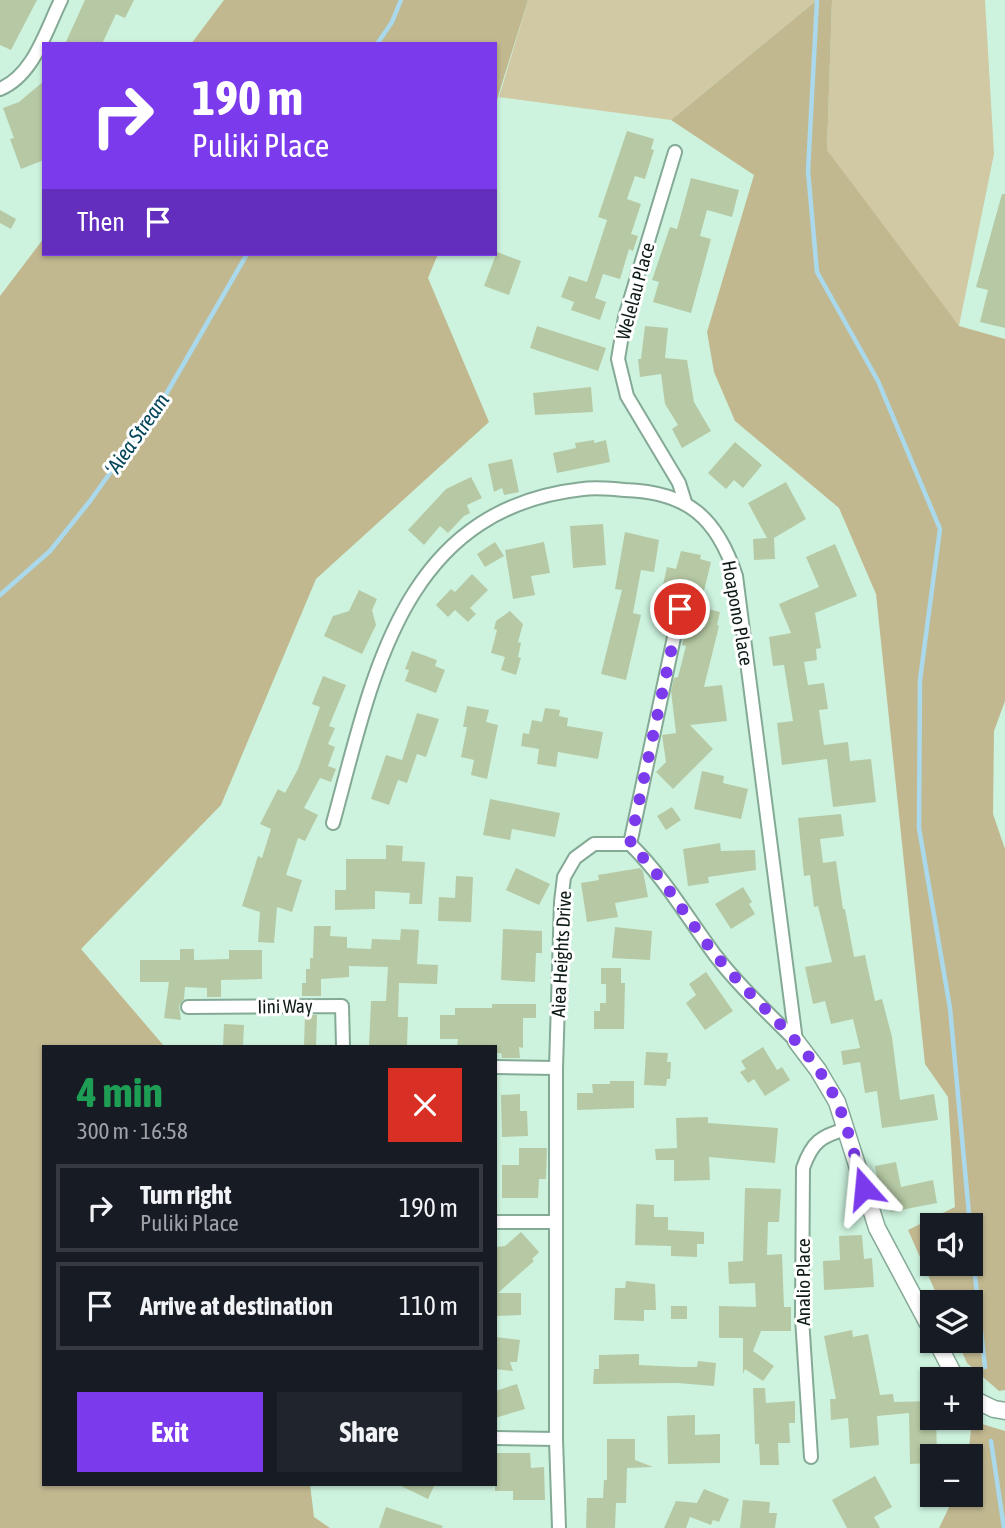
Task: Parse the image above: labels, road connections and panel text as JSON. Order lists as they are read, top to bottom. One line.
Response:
{"streets":{"street":["Welelau Place","Hoapono Place","Aiea Heights Drive","Iini Way","Analio Place"]},"crossings":[["Welelau Place","Hoapono Place"]],"water":["ʻAiea Stream"],"page":{"turn":["190 m","Puliki Place"],"then":"Then","heading":["4 min","300 m · 16:58"],"list":[{"name":"Turn right","note":"Puliki Place","value":"190 m"},{"name":"Arrive at destination","value":"110 m"}],"map_buttons":["+","−"],"buttons":["Exit","Share"]}}
